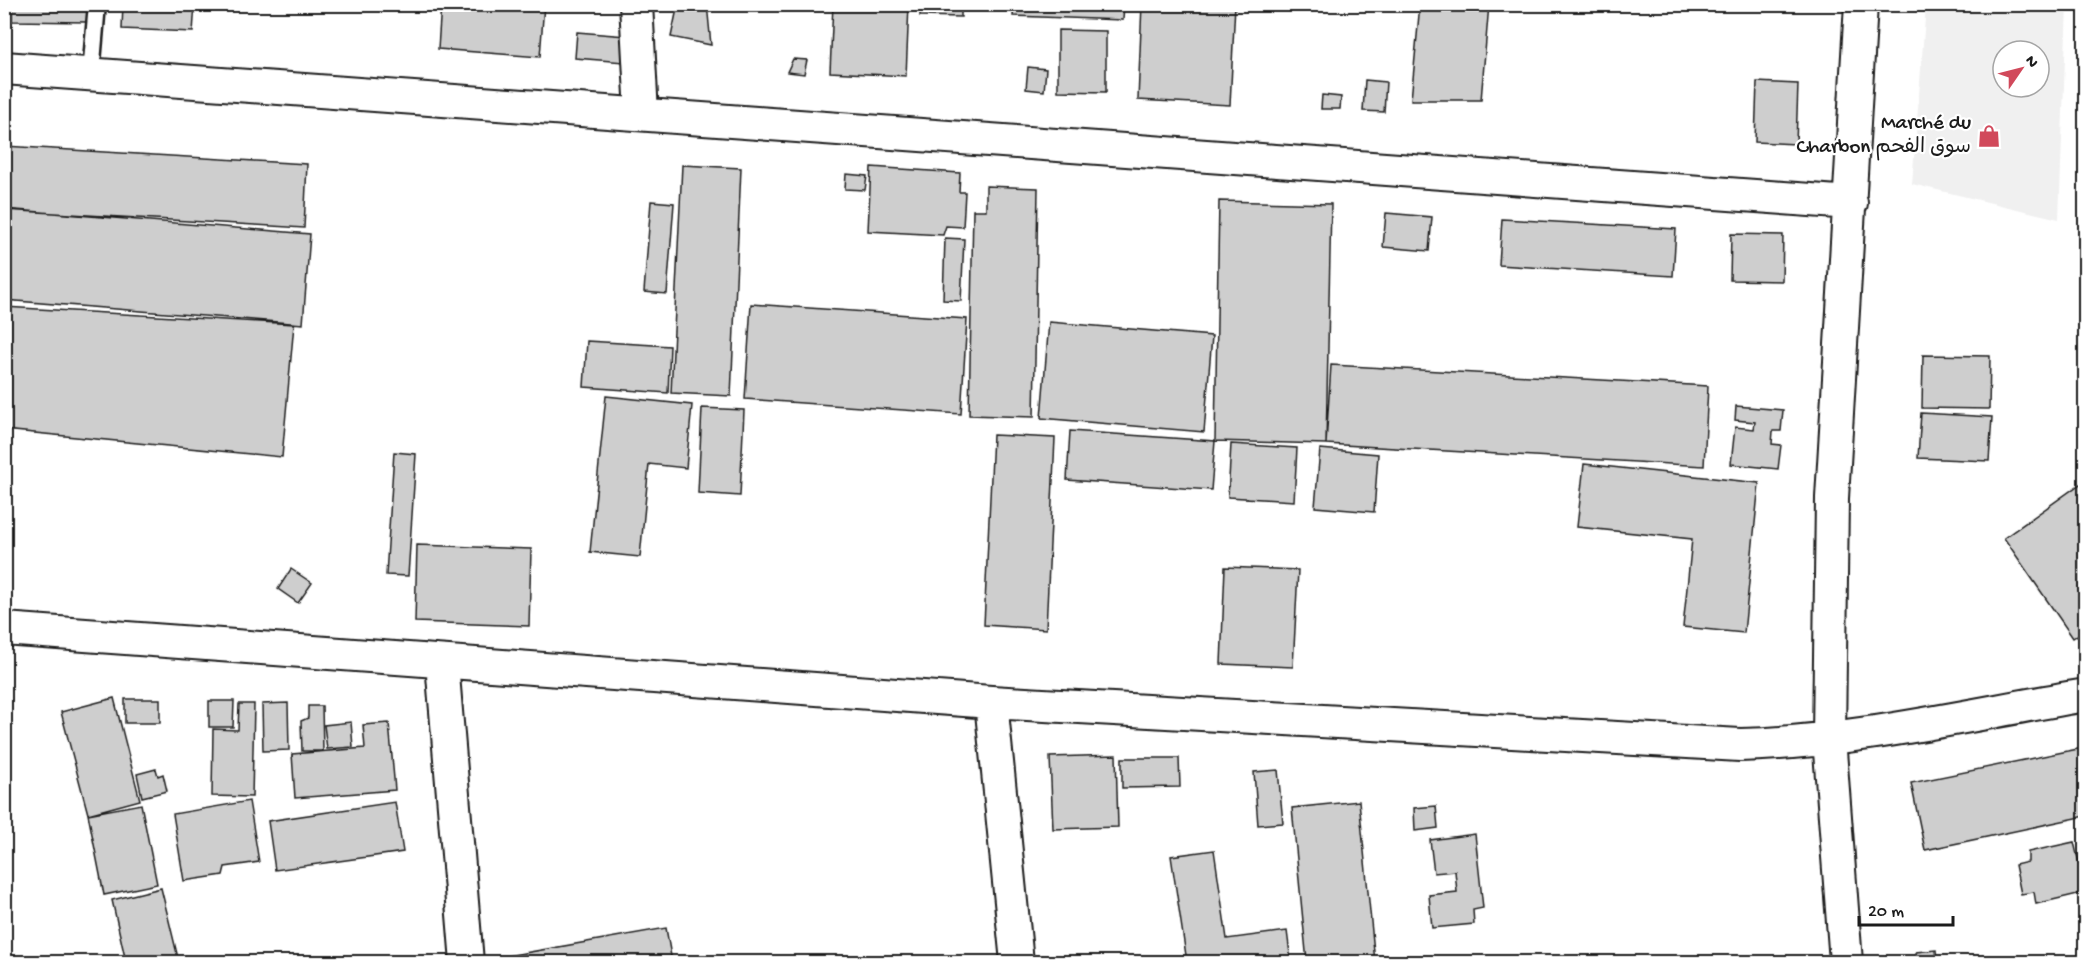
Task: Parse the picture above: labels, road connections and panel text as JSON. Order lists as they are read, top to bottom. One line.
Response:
{"places":{"shop":["Marché du Charbon سوق الفحم"]},"scale_bar":"20 m","north":"top right"}
